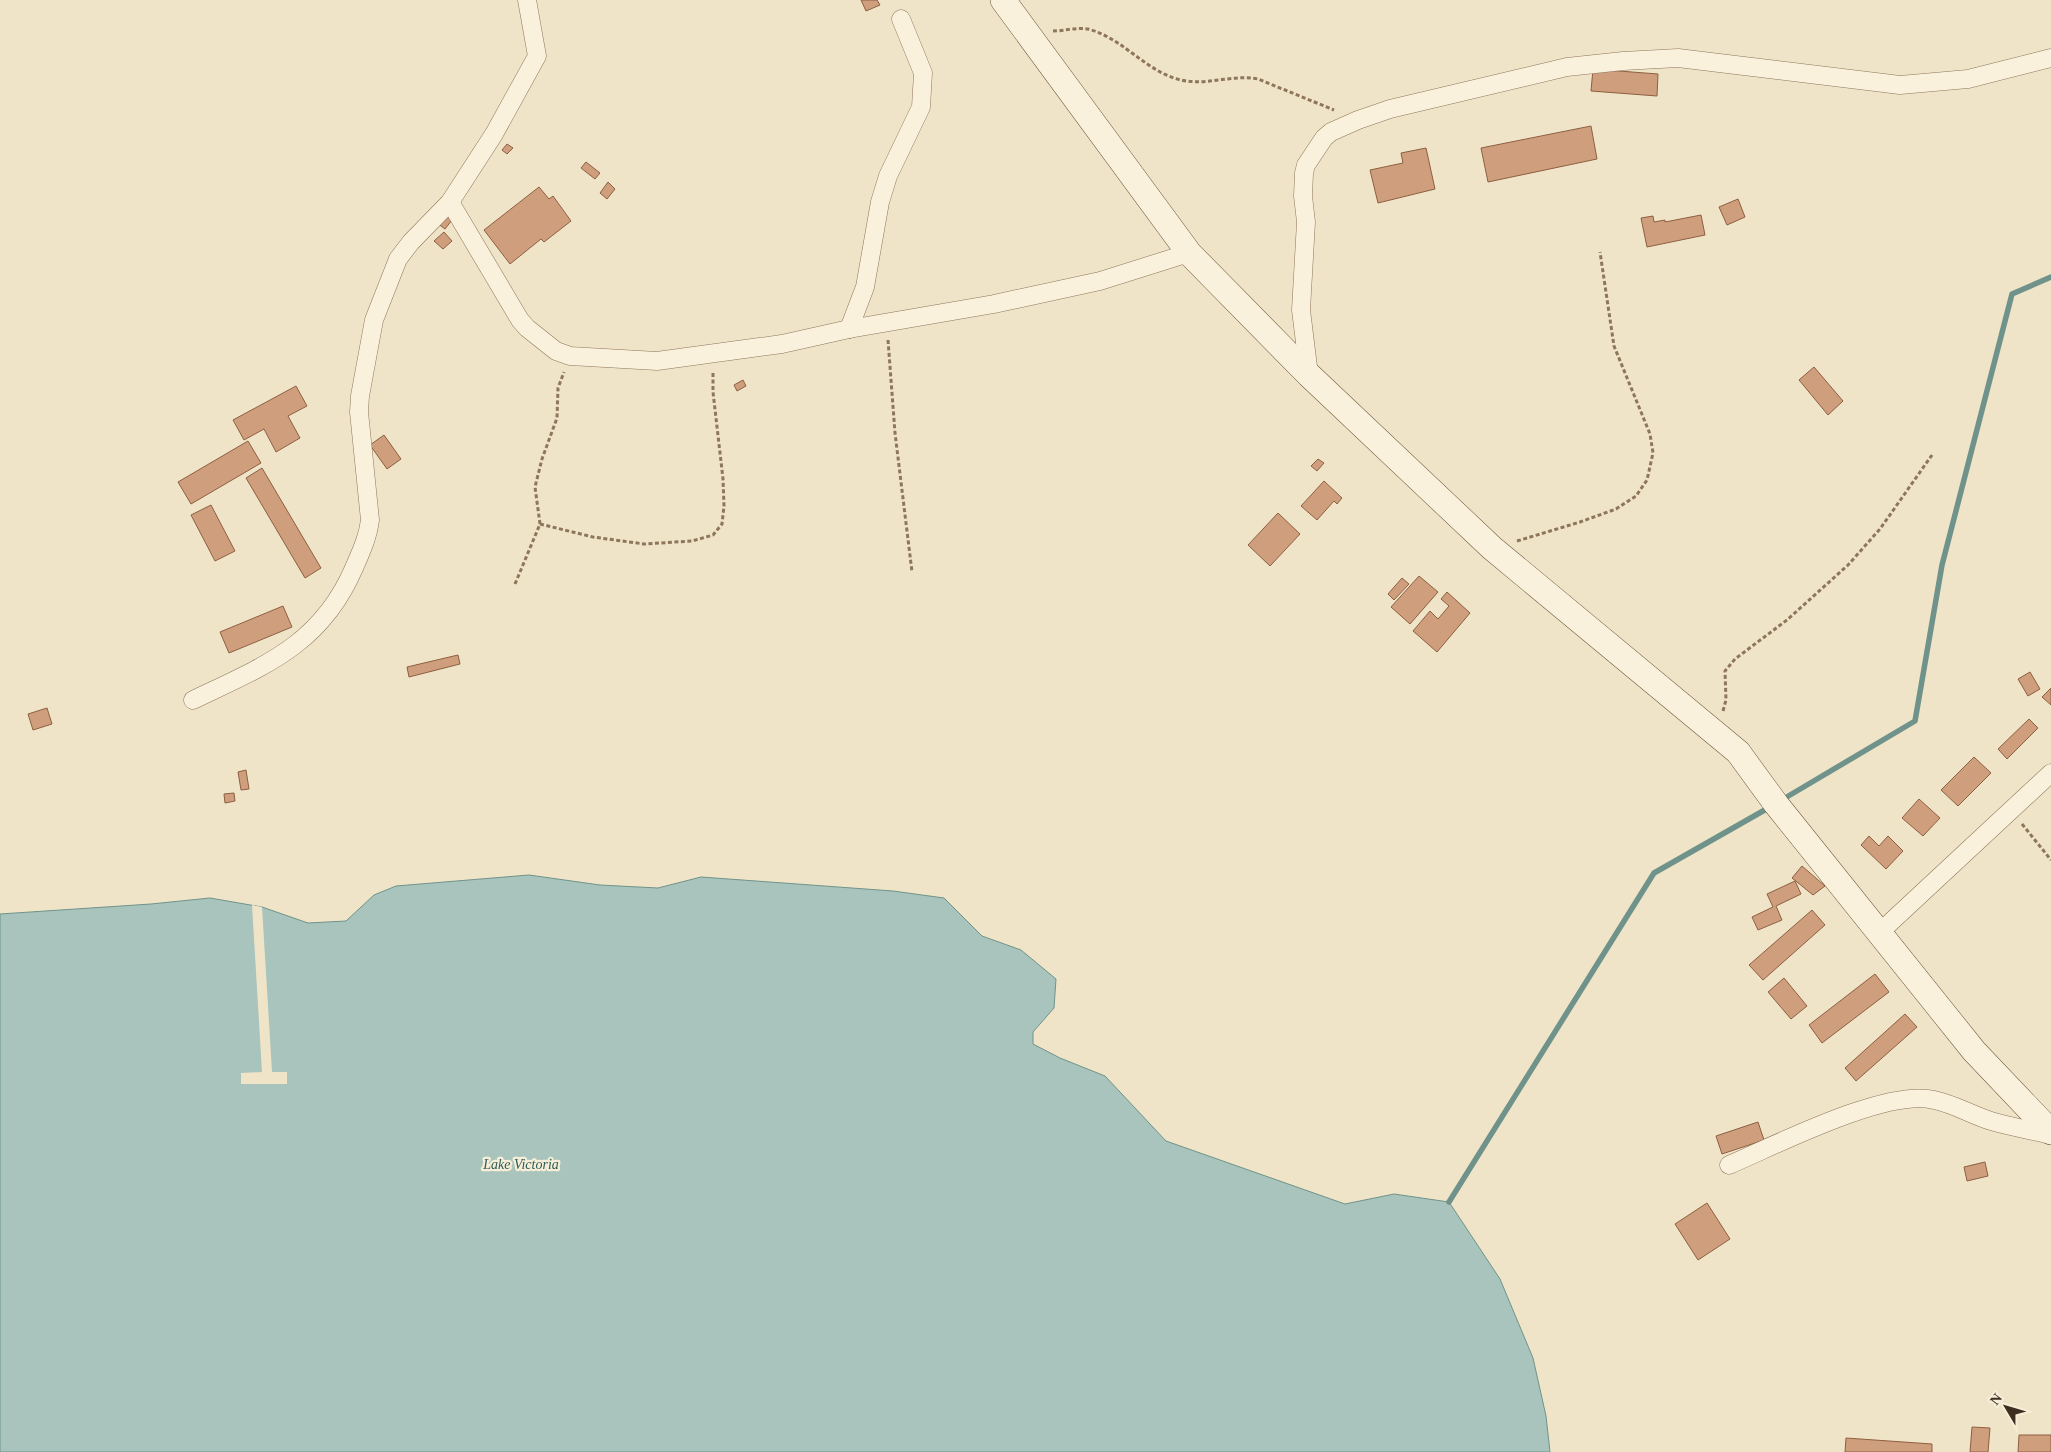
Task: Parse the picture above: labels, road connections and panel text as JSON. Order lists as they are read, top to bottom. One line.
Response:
{"water":["Lake Victoria"],"north":"top left"}
